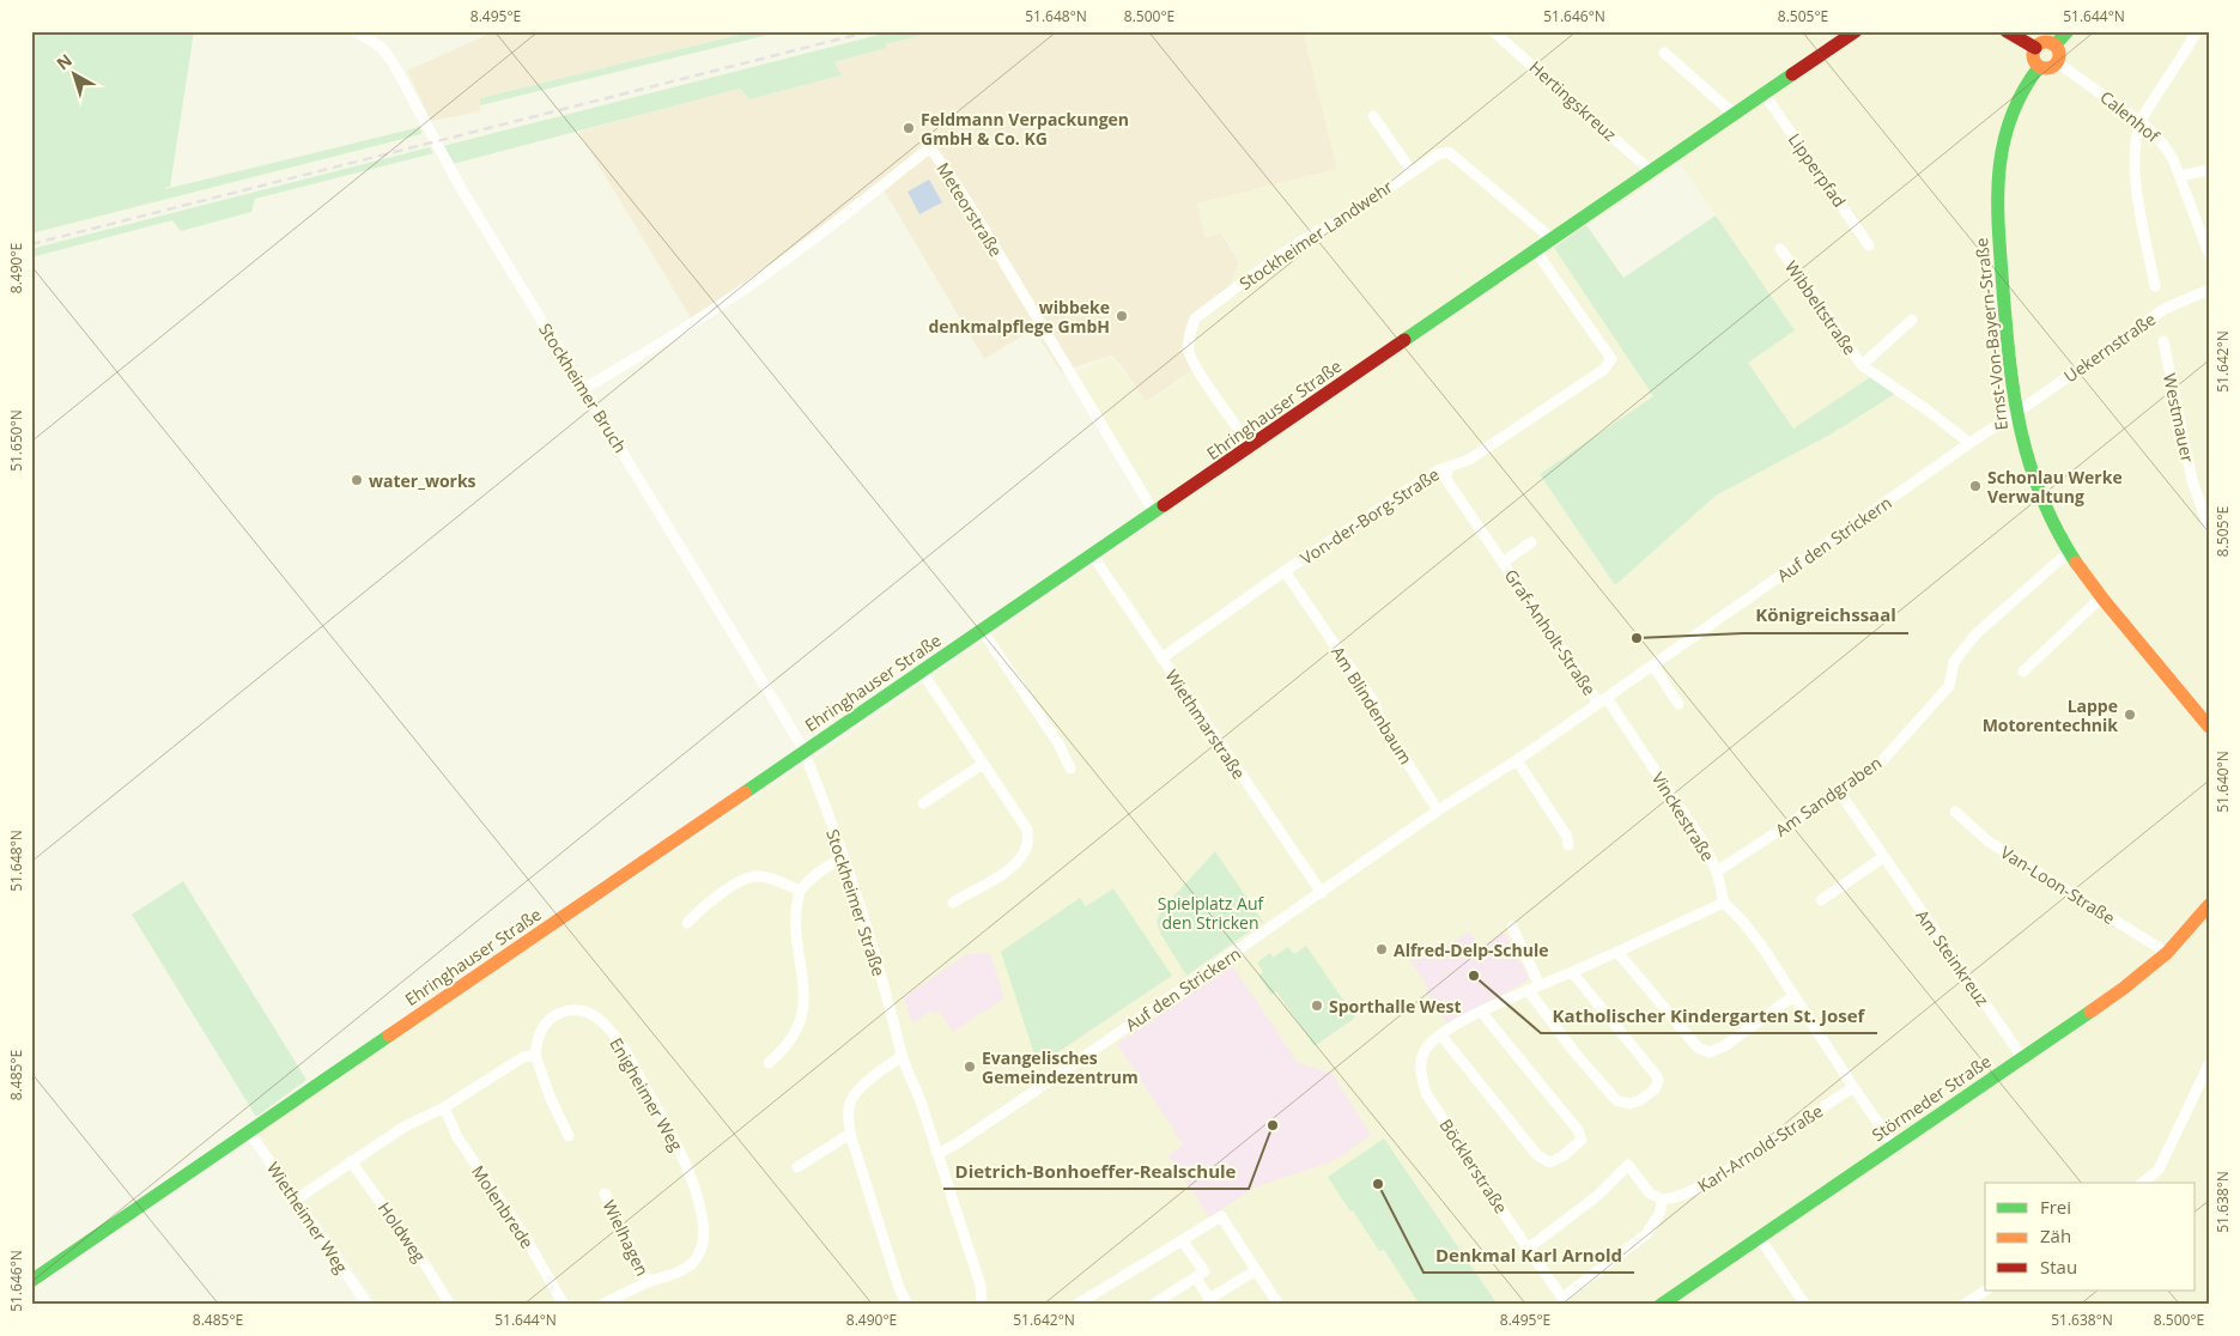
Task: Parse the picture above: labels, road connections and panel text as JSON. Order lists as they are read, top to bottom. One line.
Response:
{"streets":{"street":["Hertingskreuz","Calenhof","Lipperpfad","Meteorstraße","Stockheimer Landwehr","Wibbeltstraße","Ernst-Von-Bayern-Straße","Uekernstraße","Stockheimer Bruch","Ehringhauser Straße","Westmauer","Von-der-Borg-Straße","Auf den Strickern","Graf-Anholt-Straße","Am Blindenbaum","Wiethmarstraße","Am Sandgraben","Vinckestraße","Van-Loon-Straße","Stockheimer Straße","Am Steinkreuz","Enigheimer Weg","Störmeder Straße","Karl-Arnold-Straße","Böcklerstraße","Molenbrede","Wietheimer Weg","Holdweg","Wielhagen"]},"crossings":[["Hertingskreuz","Ehringhauser Straße"],["Calenhof","Ernst-Von-Bayern-Straße"],["Lipperpfad","Ehringhauser Straße"],["Meteorstraße","Stockheimer Bruch"],["Meteorstraße","Ehringhauser Straße"],["Stockheimer Landwehr","Ehringhauser Straße"],["Wibbeltstraße","Auf den Strickern"],["Ernst-Von-Bayern-Straße","Uekernstraße"],["Ernst-Von-Bayern-Straße","Auf den Strickern"],["Ernst-Von-Bayern-Straße","Am Sandgraben"],["Uekernstraße","Auf den Strickern"],["Stockheimer Bruch","Ehringhauser Straße"],["Stockheimer Bruch","Stockheimer Straße"],["Ehringhauser Straße","Von-der-Borg-Straße"],["Ehringhauser Straße","Wiethmarstraße"],["Ehringhauser Straße","Stockheimer Straße"],["Ehringhauser Straße","Wietheimer Weg"],["Von-der-Borg-Straße","Graf-Anholt-Straße"],["Von-der-Borg-Straße","Am Blindenbaum"],["Von-der-Borg-Straße","Wiethmarstraße"],["Auf den Strickern","Graf-Anholt-Straße"],["Auf den Strickern","Am Blindenbaum"],["Auf den Strickern","Wiethmarstraße"],["Auf den Strickern","Vinckestraße"],["Auf den Strickern","Stockheimer Straße"],["Graf-Anholt-Straße","Vinckestraße"],["Am Sandgraben","Vinckestraße"],["Am Sandgraben","Am Steinkreuz"],["Van-Loon-Straße","Störmeder Straße"],["Am Steinkreuz","Störmeder Straße"],["Enigheimer Weg","Wielhagen"]],"parks":["Spielplatz Auf den Stricken"],"places":["Feldmann Verpackungen GmbH & Co. KG","wibbeke denkmalpflege GmbH","water_works","Schonlau Werke Verwaltung","Königreichssaal","Lappe Motorentechnik","Alfred-Delp-Schule","Katholischer Kindergarten St. Josef","Sporthalle West","Evangelisches Gemeindezentrum","Dietrich-Bonhoeffer-Realschule","Denkmal Karl Arnold"],"legend":["Frei","Zäh","Stau"],"north":"top left","coordinates":["8.495°E","51.648°N","8.500°E","51.646°N","8.505°E","51.644°N","8.490°E","51.642°N","51.650°N","51.640°N","8.485°E","51.638°N"]}
